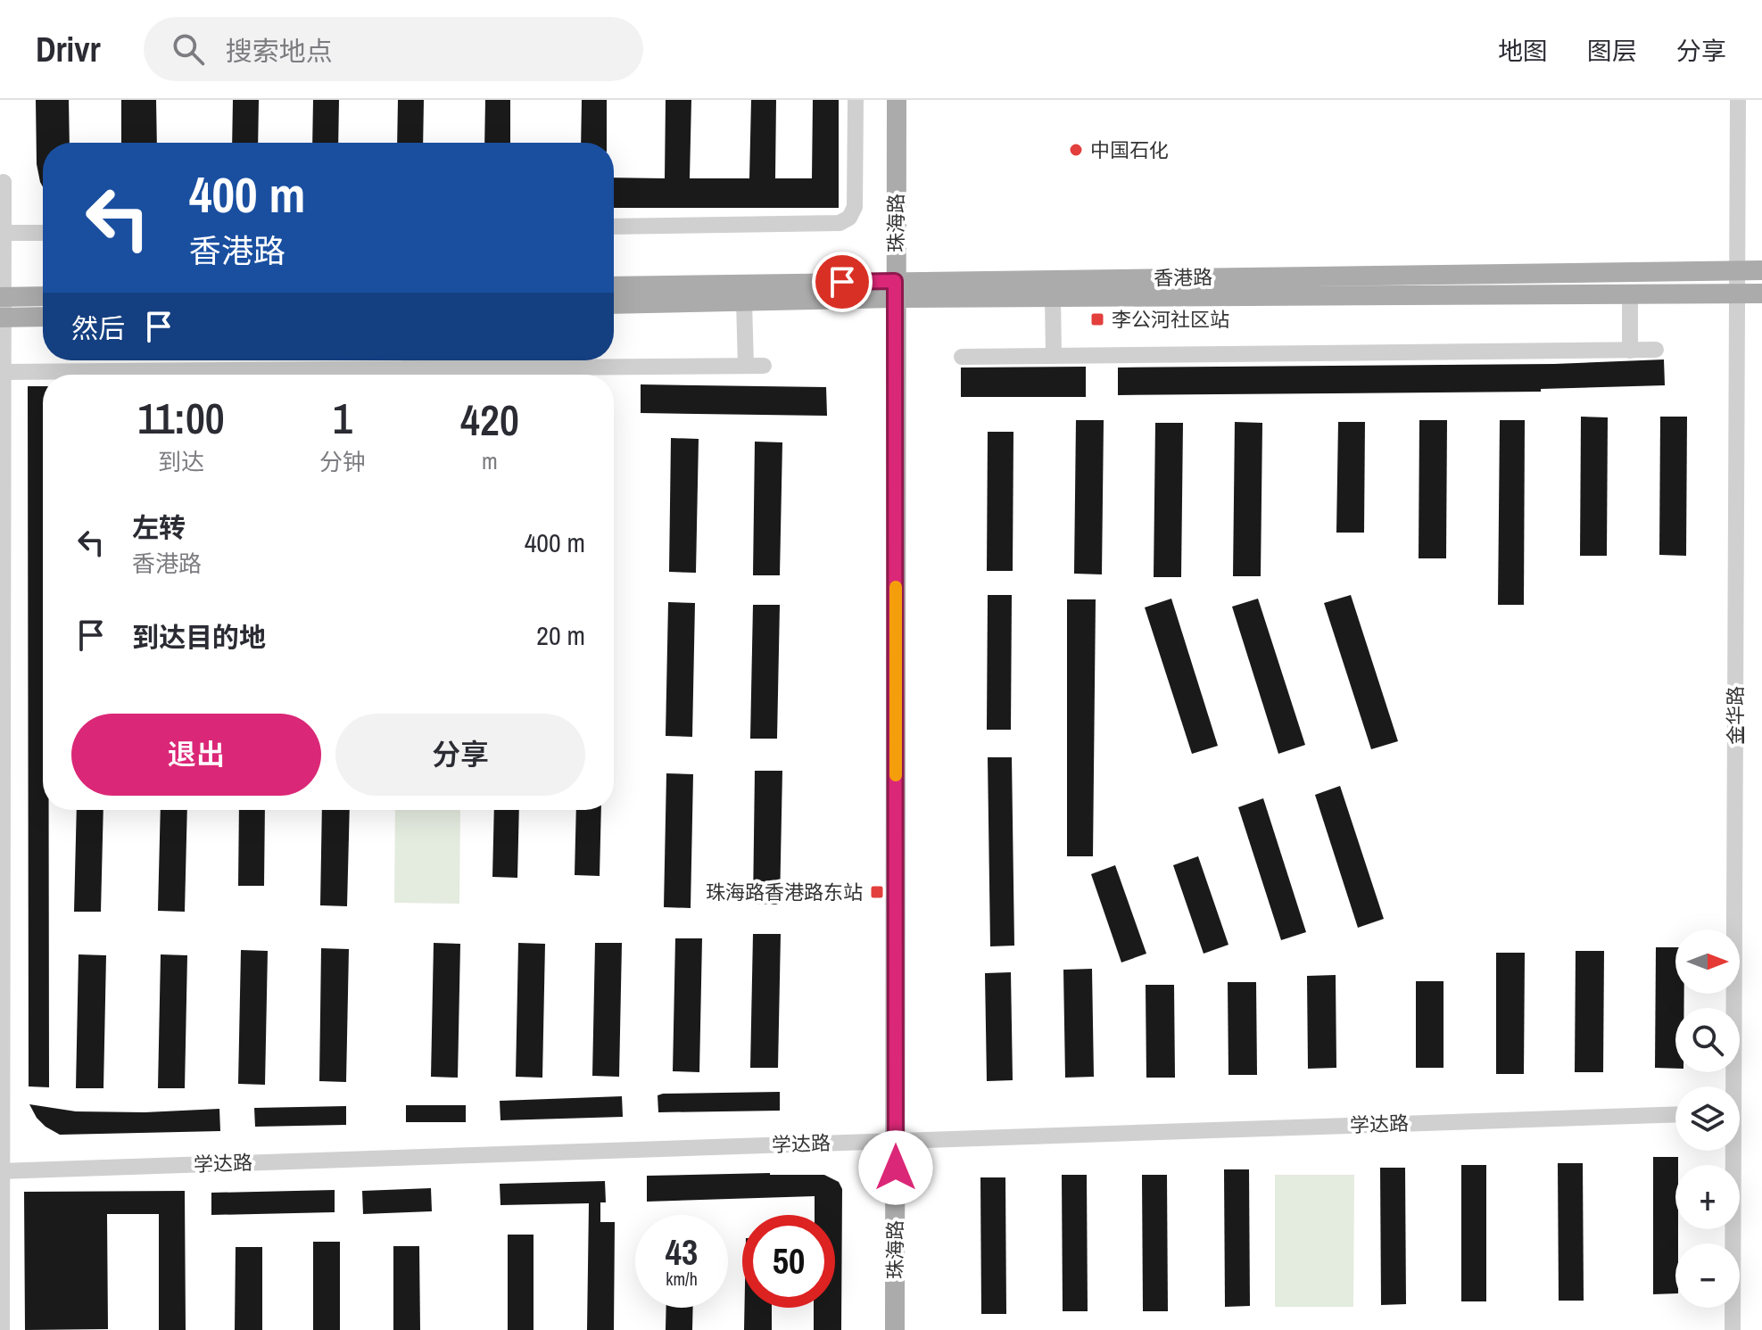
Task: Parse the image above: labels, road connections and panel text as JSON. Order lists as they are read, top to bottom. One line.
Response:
{"streets":{"main road":["珠海路","香港路"],"street":["金华路","学达路"]},"crossings":[["珠海路","香港路"],["珠海路","学达路"],["香港路","金华路"]],"places":{"other":["中国石化"],"transit":["李公河社区站","珠海路香港路东站"]},"north":"right","page":{"header":"Drivr","search":"搜索地点","nav":["地图","图层","分享"],"turn":["400 m","香港路"],"then":"然后","eta":["11:00","到达","1","分钟","420","m"],"list":[{"name":"左转","note":"香港路","value":"400 m"},{"name":"到达目的地","value":"20 m"}],"buttons":["退出","分享"],"map_buttons":["+","−"],"speed":"43 km/h","limit":"50"}}
